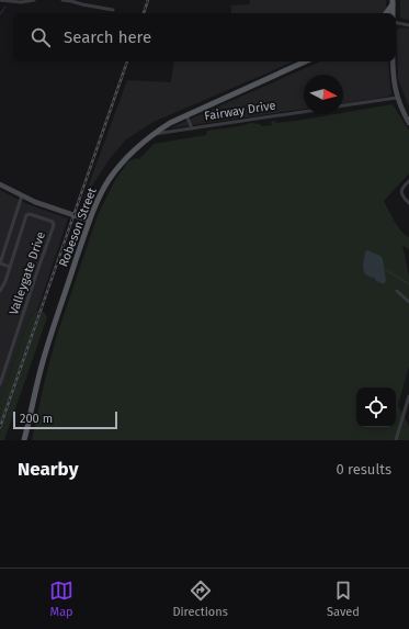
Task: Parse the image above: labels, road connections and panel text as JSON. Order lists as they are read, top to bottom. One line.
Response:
{"streets":{"main road":["Robeson Street"],"street":["Fairway Drive","Valleygate Drive"]},"crossings":[["Fairway Drive","Robeson Street"]],"scale_bar":"200 m","north":"right","page":{"search":"Search here","scale":"200 m","heading":["Nearby","0 results"],"nav":["Map","Directions","Saved"]}}
